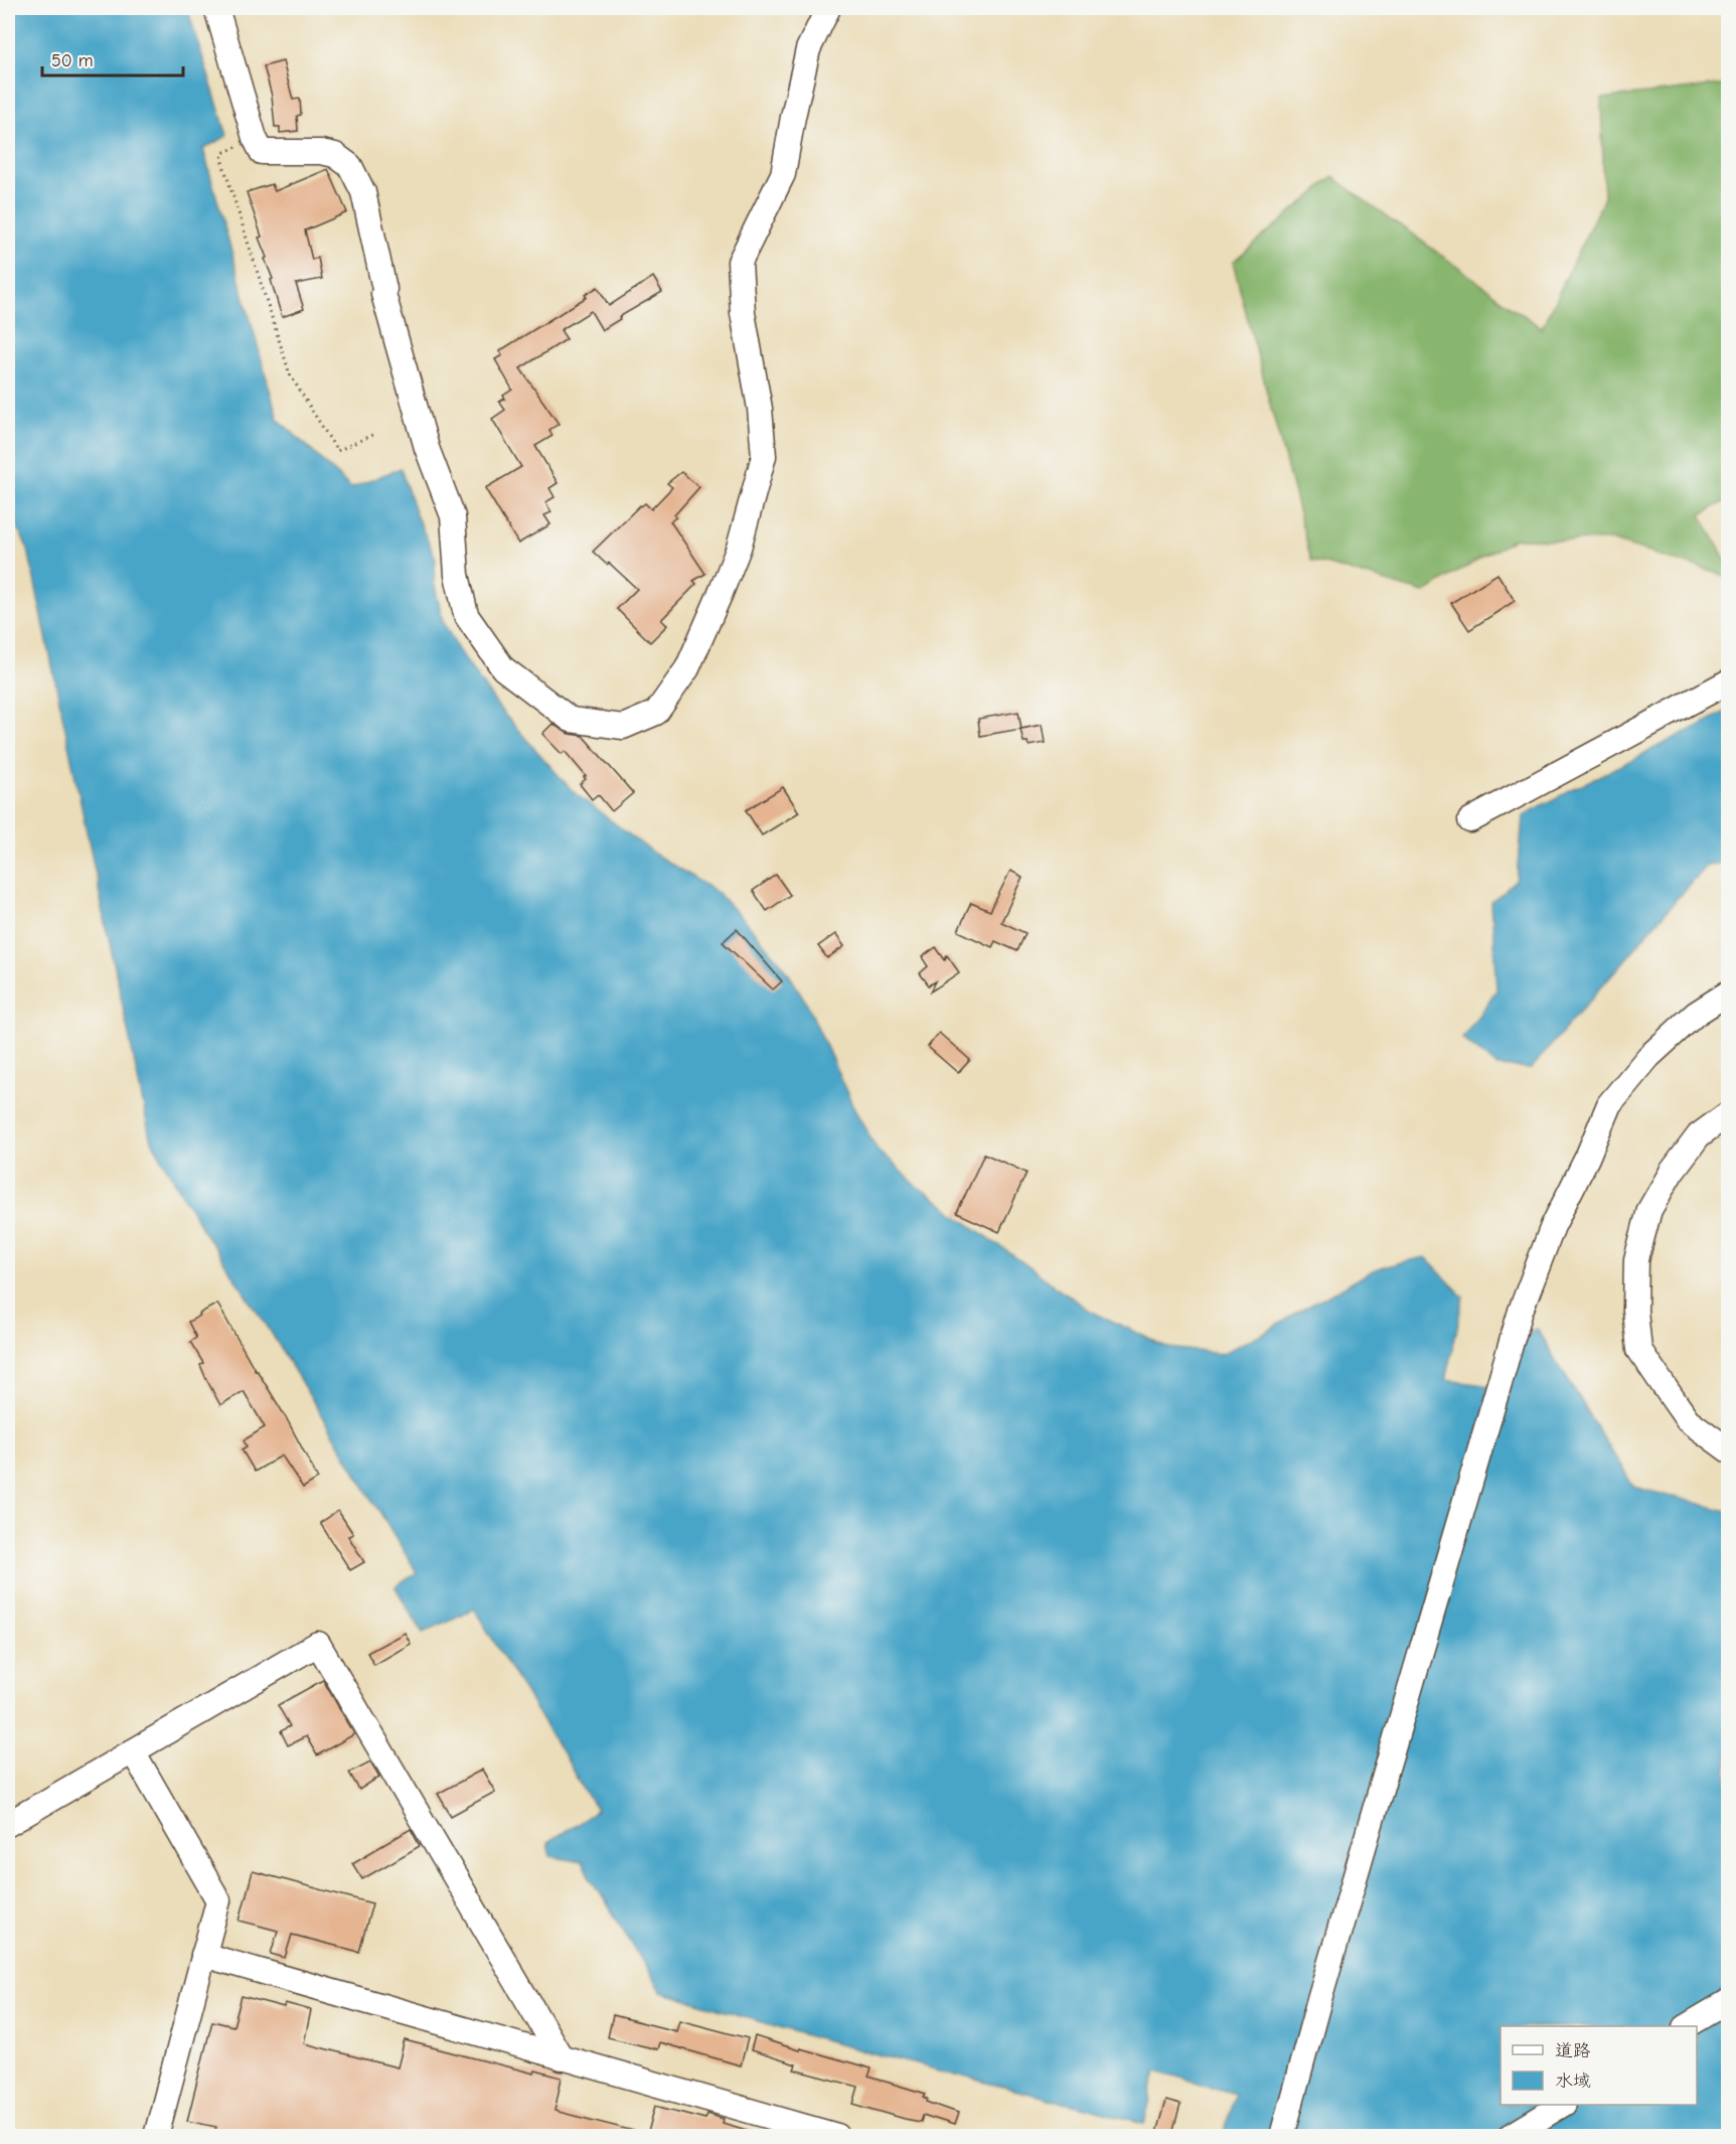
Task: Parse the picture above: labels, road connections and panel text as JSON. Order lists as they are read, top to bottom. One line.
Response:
{"legend":["道路","水域"],"scale_bar":"50 m"}
